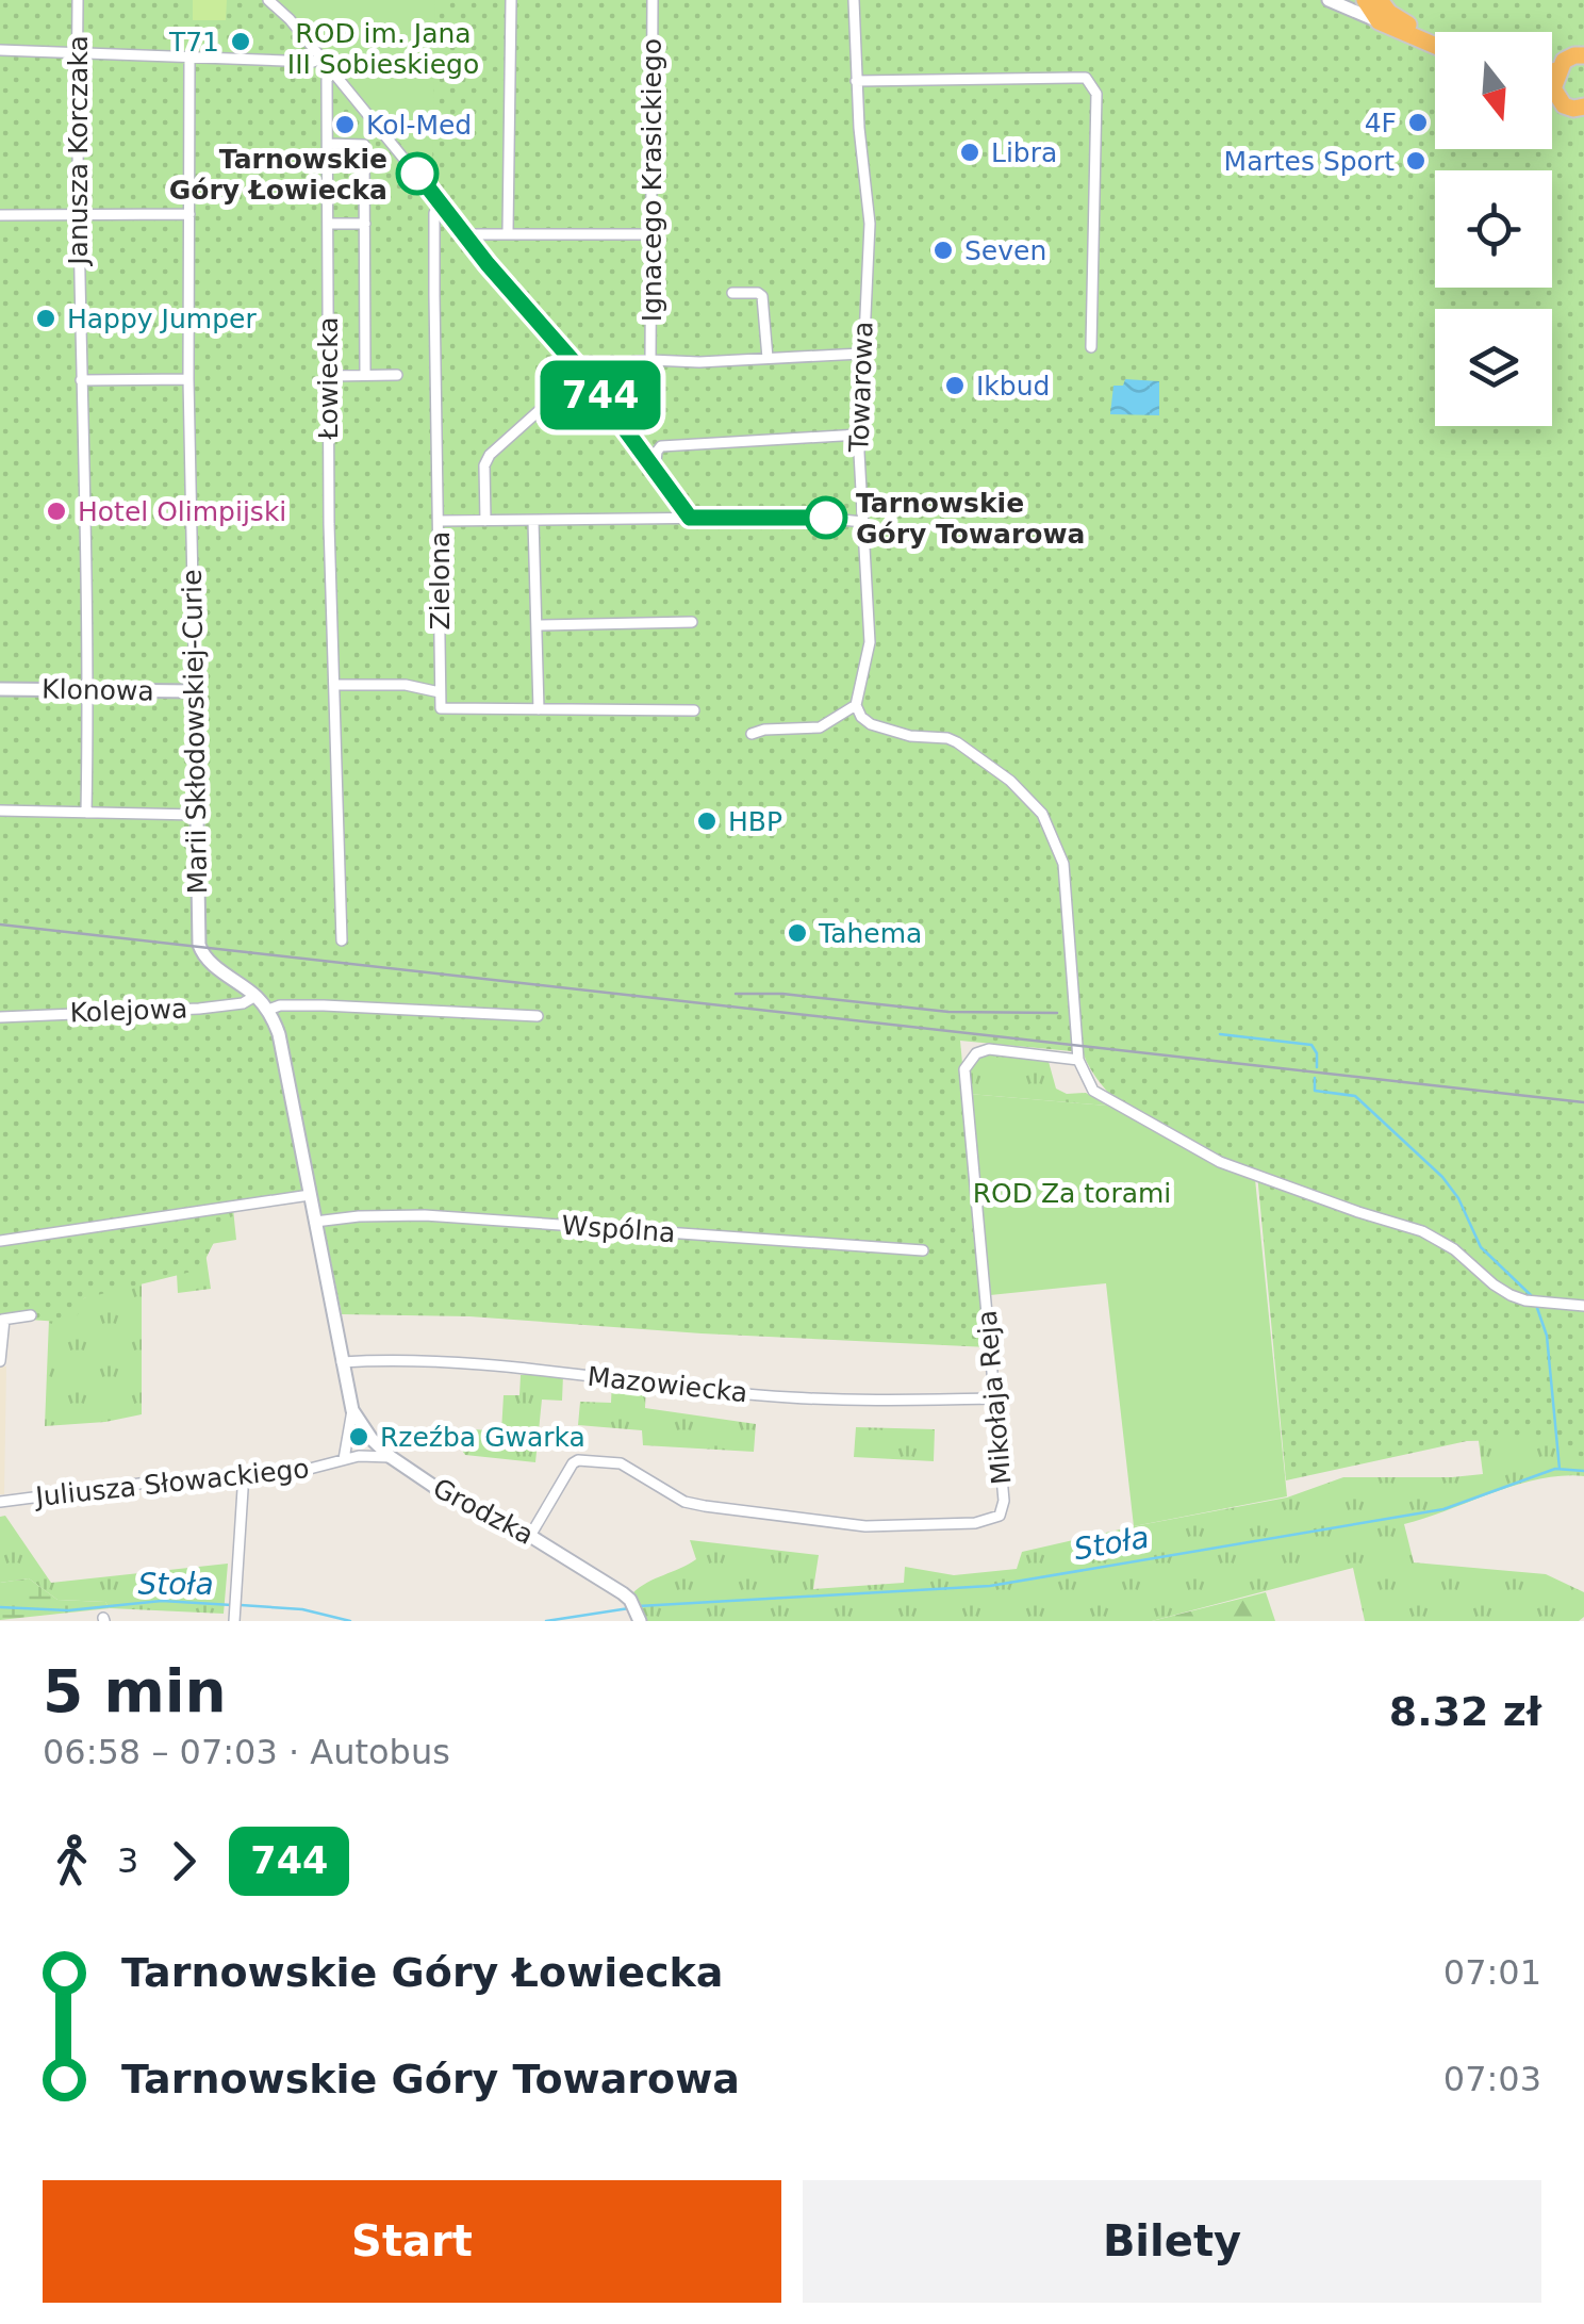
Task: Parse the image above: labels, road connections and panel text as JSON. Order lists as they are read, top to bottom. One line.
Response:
{"streets":{"street":["Janusza Korczaka","Ignacego Krasickiego","Łowiecka","Towarowa","Zielona","Klonowa","Marii Skłodowskiej-Curie","Kolejowa","Wspólna","Mazowiecka","Mikołaja Reja","Juliusza Słowackiego","Grodzka"]},"crossings":[["Janusza Korczaka","Klonowa"],["Klonowa","Marii Skłodowskiej-Curie"],["Marii Skłodowskiej-Curie","Kolejowa"],["Marii Skłodowskiej-Curie","Grodzka"],["Kolejowa","Grodzka"],["Wspólna","Grodzka"],["Mazowiecka","Mikołaja Reja"],["Mazowiecka","Grodzka"],["Mikołaja Reja","Grodzka"],["Juliusza Słowackiego","Grodzka"]],"water":["Stoła"],"parks":["ROD im. Jana III Sobieskiego","ROD Za torami"],"places":["T71","4F","Kol-Med","Libra","Martes Sport","Tarnowskie Góry Łowiecka","Seven","Happy Jumper","Ikbud","Hotel Olimpijski","Tarnowskie Góry Towarowa","HBP","Tahema","Rzeźba Gwarka"],"lines":["bus line 744"],"north":"bottom","page":{"on_map":"744","heading":["5 min","06:58 – 07:03 · Autobus","8.32 zł"],"legs":["3","744"],"list":[{"name":"Tarnowskie Góry Łowiecka","value":"07:01"},{"name":"Tarnowskie Góry Towarowa","value":"07:03"}],"buttons":["Start","Bilety"]}}
